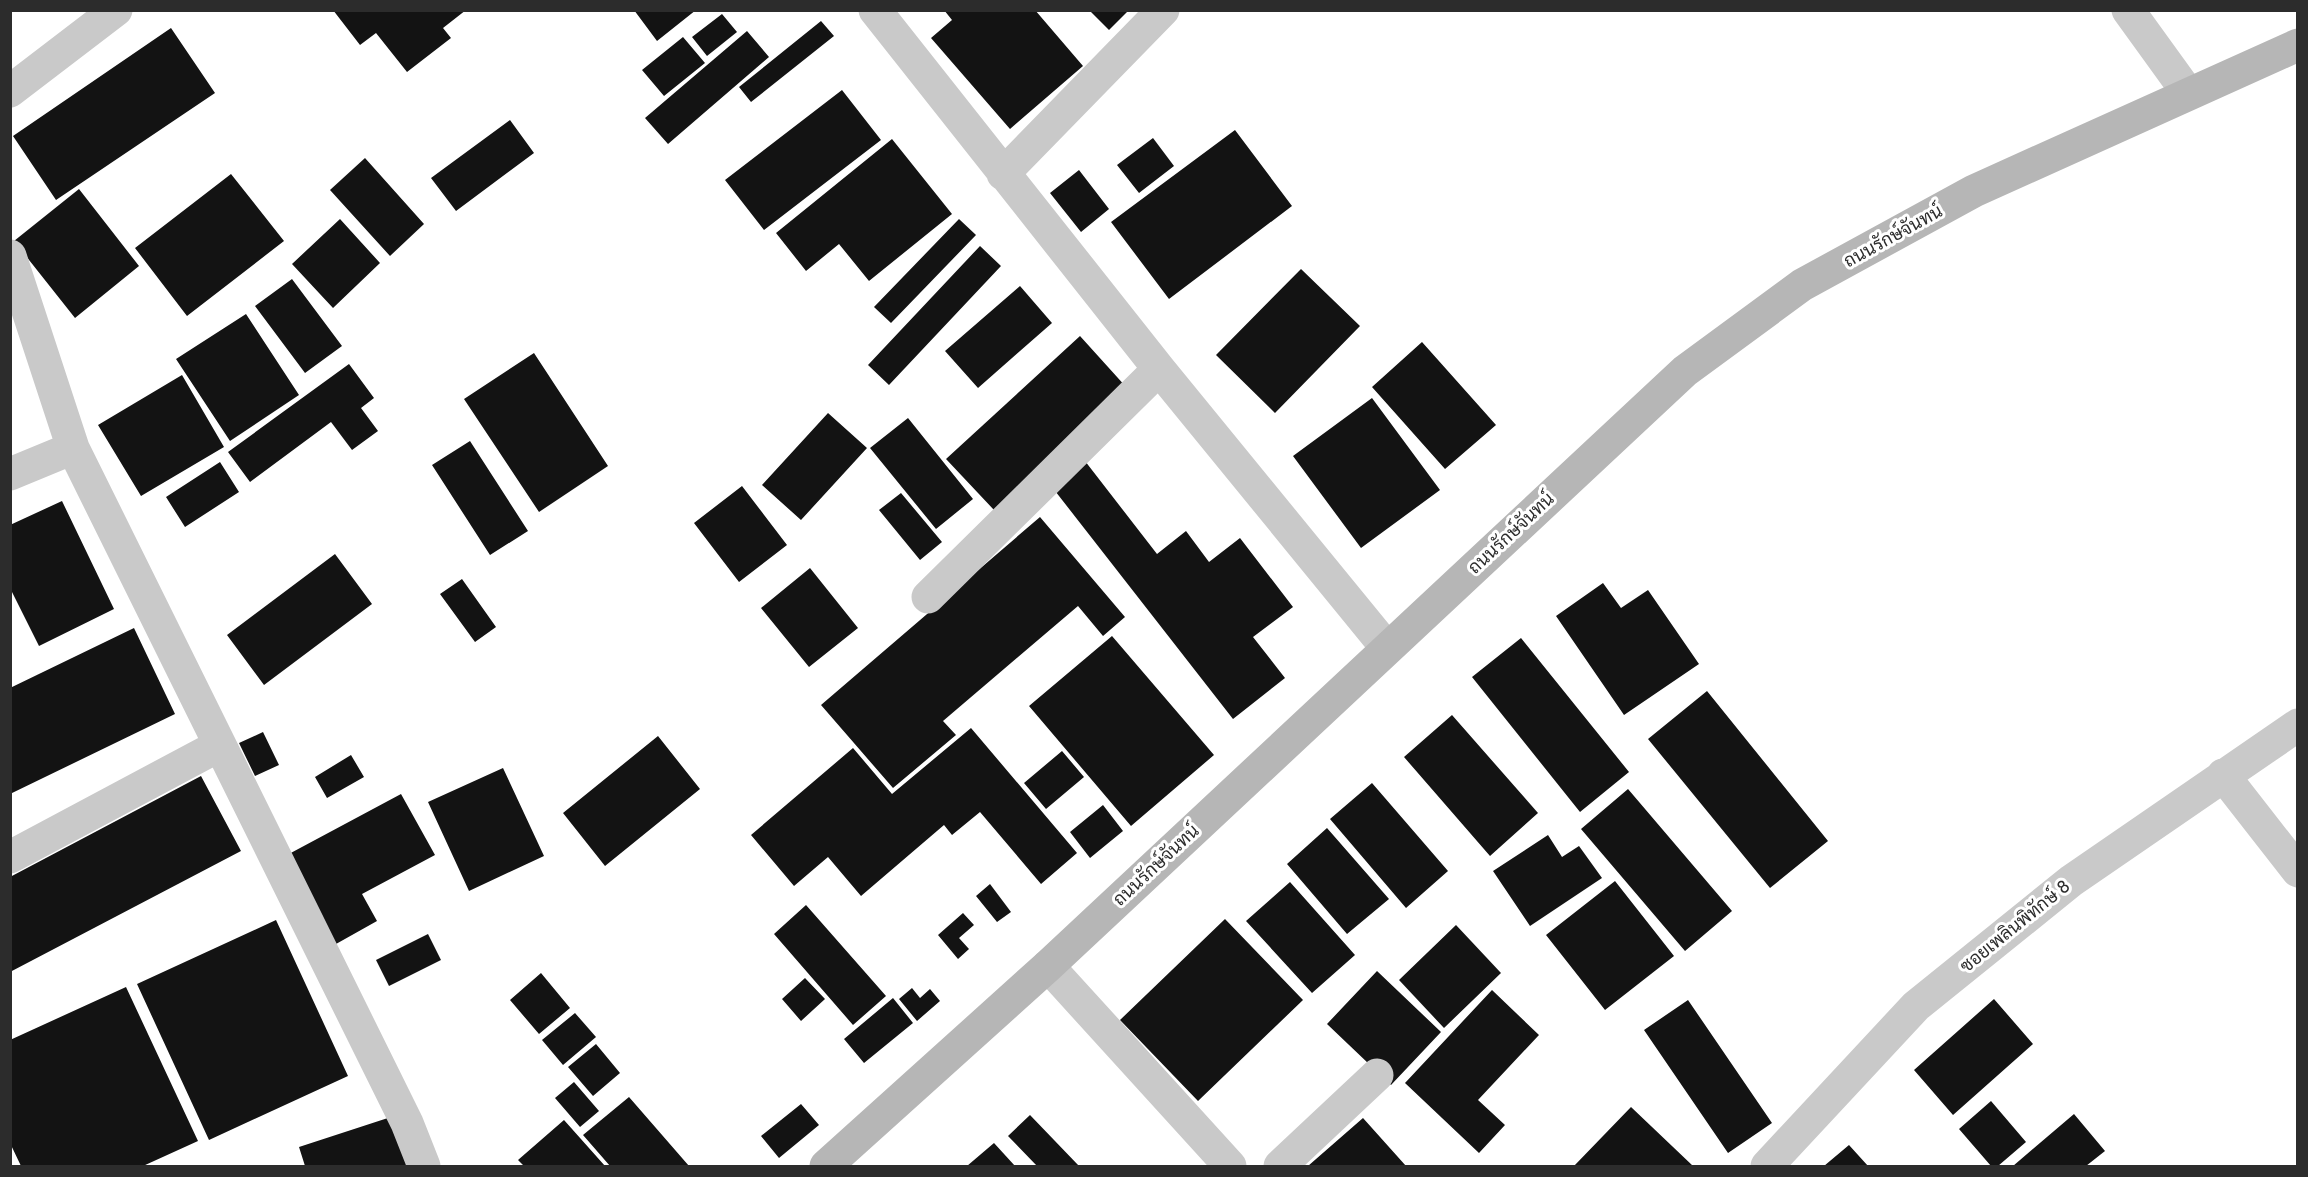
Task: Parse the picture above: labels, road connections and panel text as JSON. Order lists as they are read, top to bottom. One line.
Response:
{"streets":{"main road":["ถนนรักษ์จันทน์"],"street":["ซอยเพลินพิทักษ์ 8"]}}
